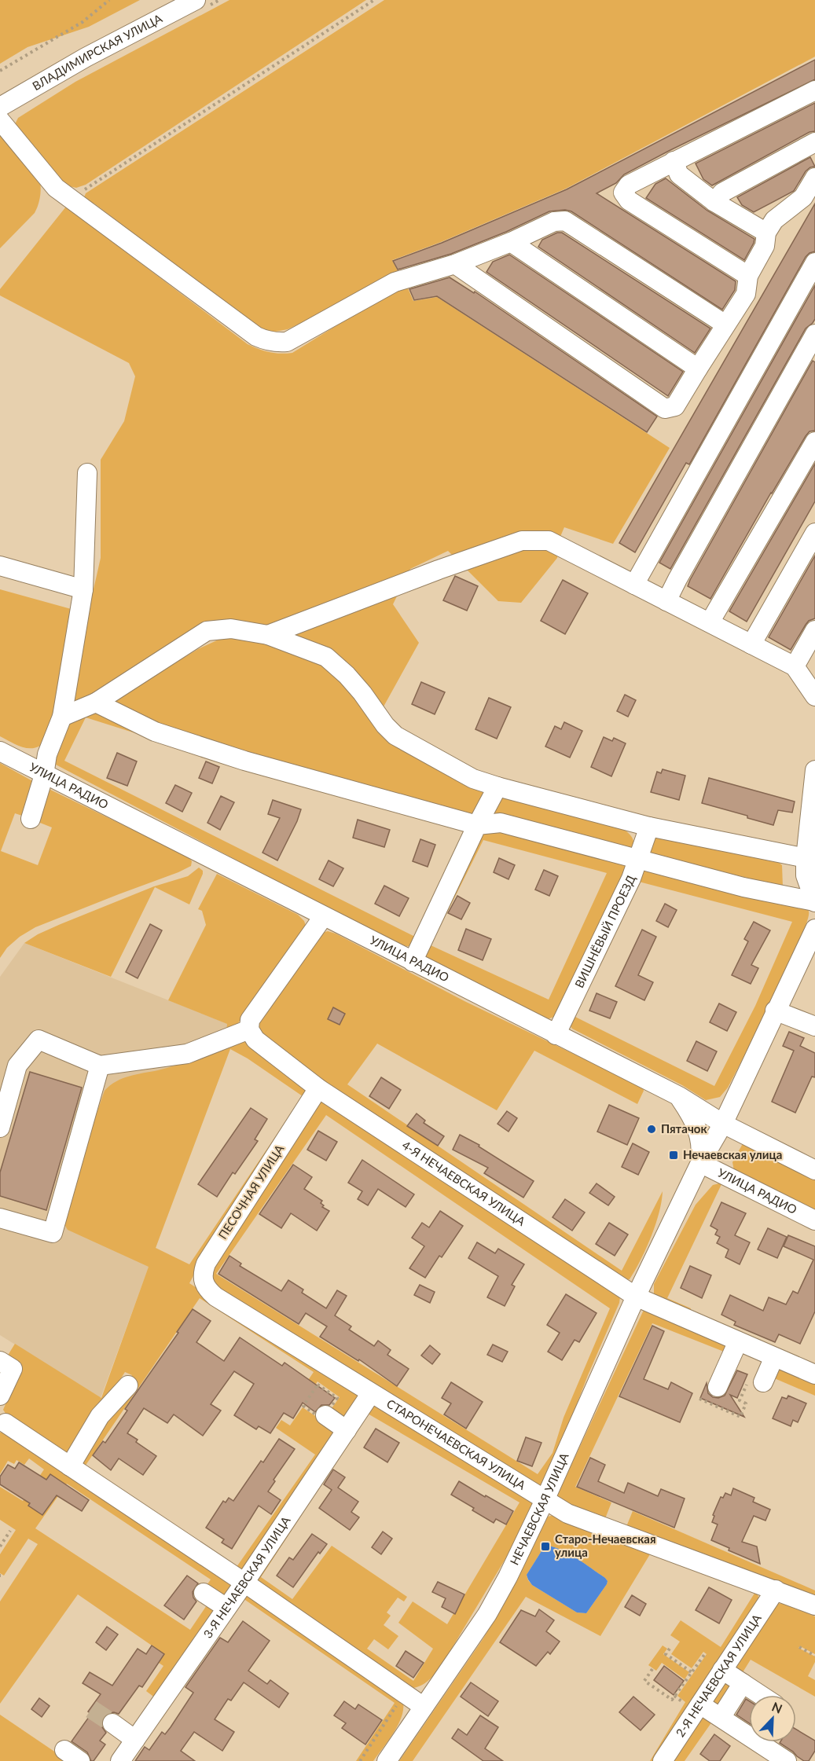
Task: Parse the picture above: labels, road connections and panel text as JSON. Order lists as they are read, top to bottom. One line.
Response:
{"streets":{"street":["ВЛАДИМИРСКАЯ УЛИЦА","УЛИЦА РАДИО","ВИШНЁВЫЙ ПРОЕЗД","4-Я НЕЧАЕВСКАЯ УЛИЦА","ПЕСОЧНАЯ УЛИЦА","СТАРОНЕЧАЕВСКАЯ УЛИЦА","НЕЧАЕВСКАЯ УЛИЦА","3-Я НЕЧАЕВСКАЯ УЛИЦА","2-Я НЕЧАЕВСКАЯ УЛИЦА"]},"crossings":[["УЛИЦА РАДИО","ВИШНЁВЫЙ ПРОЕЗД"],["УЛИЦА РАДИО","НЕЧАЕВСКАЯ УЛИЦА"],["4-Я НЕЧАЕВСКАЯ УЛИЦА","ПЕСОЧНАЯ УЛИЦА"],["4-Я НЕЧАЕВСКАЯ УЛИЦА","НЕЧАЕВСКАЯ УЛИЦА"],["ПЕСОЧНАЯ УЛИЦА","СТАРОНЕЧАЕВСКАЯ УЛИЦА"],["СТАРОНЕЧАЕВСКАЯ УЛИЦА","НЕЧАЕВСКАЯ УЛИЦА"],["СТАРОНЕЧАЕВСКАЯ УЛИЦА","3-Я НЕЧАЕВСКАЯ УЛИЦА"],["СТАРОНЕЧАЕВСКАЯ УЛИЦА","2-Я НЕЧАЕВСКАЯ УЛИЦА"]],"places":{"other":["Пятачок"],"transit":["Нечаевская улица","Старо-Нечаевская улица"]},"north":"top right"}
